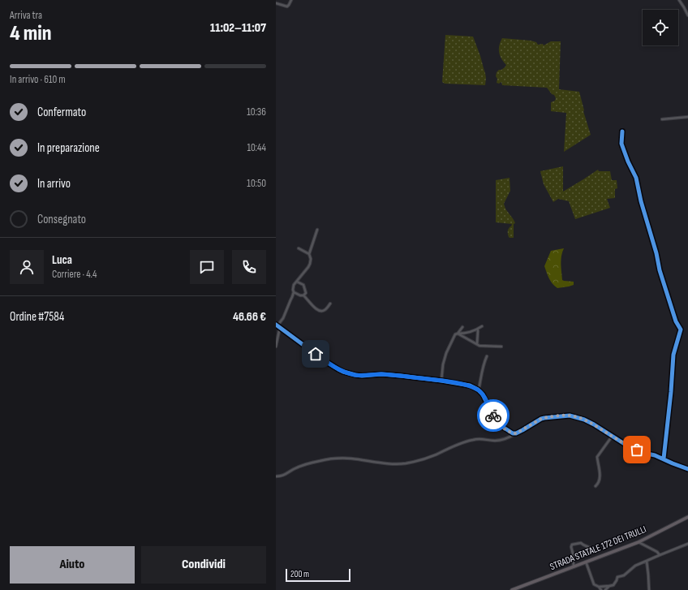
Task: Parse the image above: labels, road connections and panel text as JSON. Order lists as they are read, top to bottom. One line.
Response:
{"streets":{"main road":["STRADA STATALE 172 DEI TRULLI"]},"scale_bar":"200 m","page":{"heading":["4 min","Arriva tra","11:02–11:07"],"panel":["Luca","Corriere · 4.4","Ordine #7584","46.66 €"],"bar":"In arrivo · 610 m","list":[["Confermato","10:36"],["In preparazione","10:44"],["In arrivo","10:50"],"Consegnato"],"buttons":["Aiuto","Condividi"],"scale":"200 m"}}
